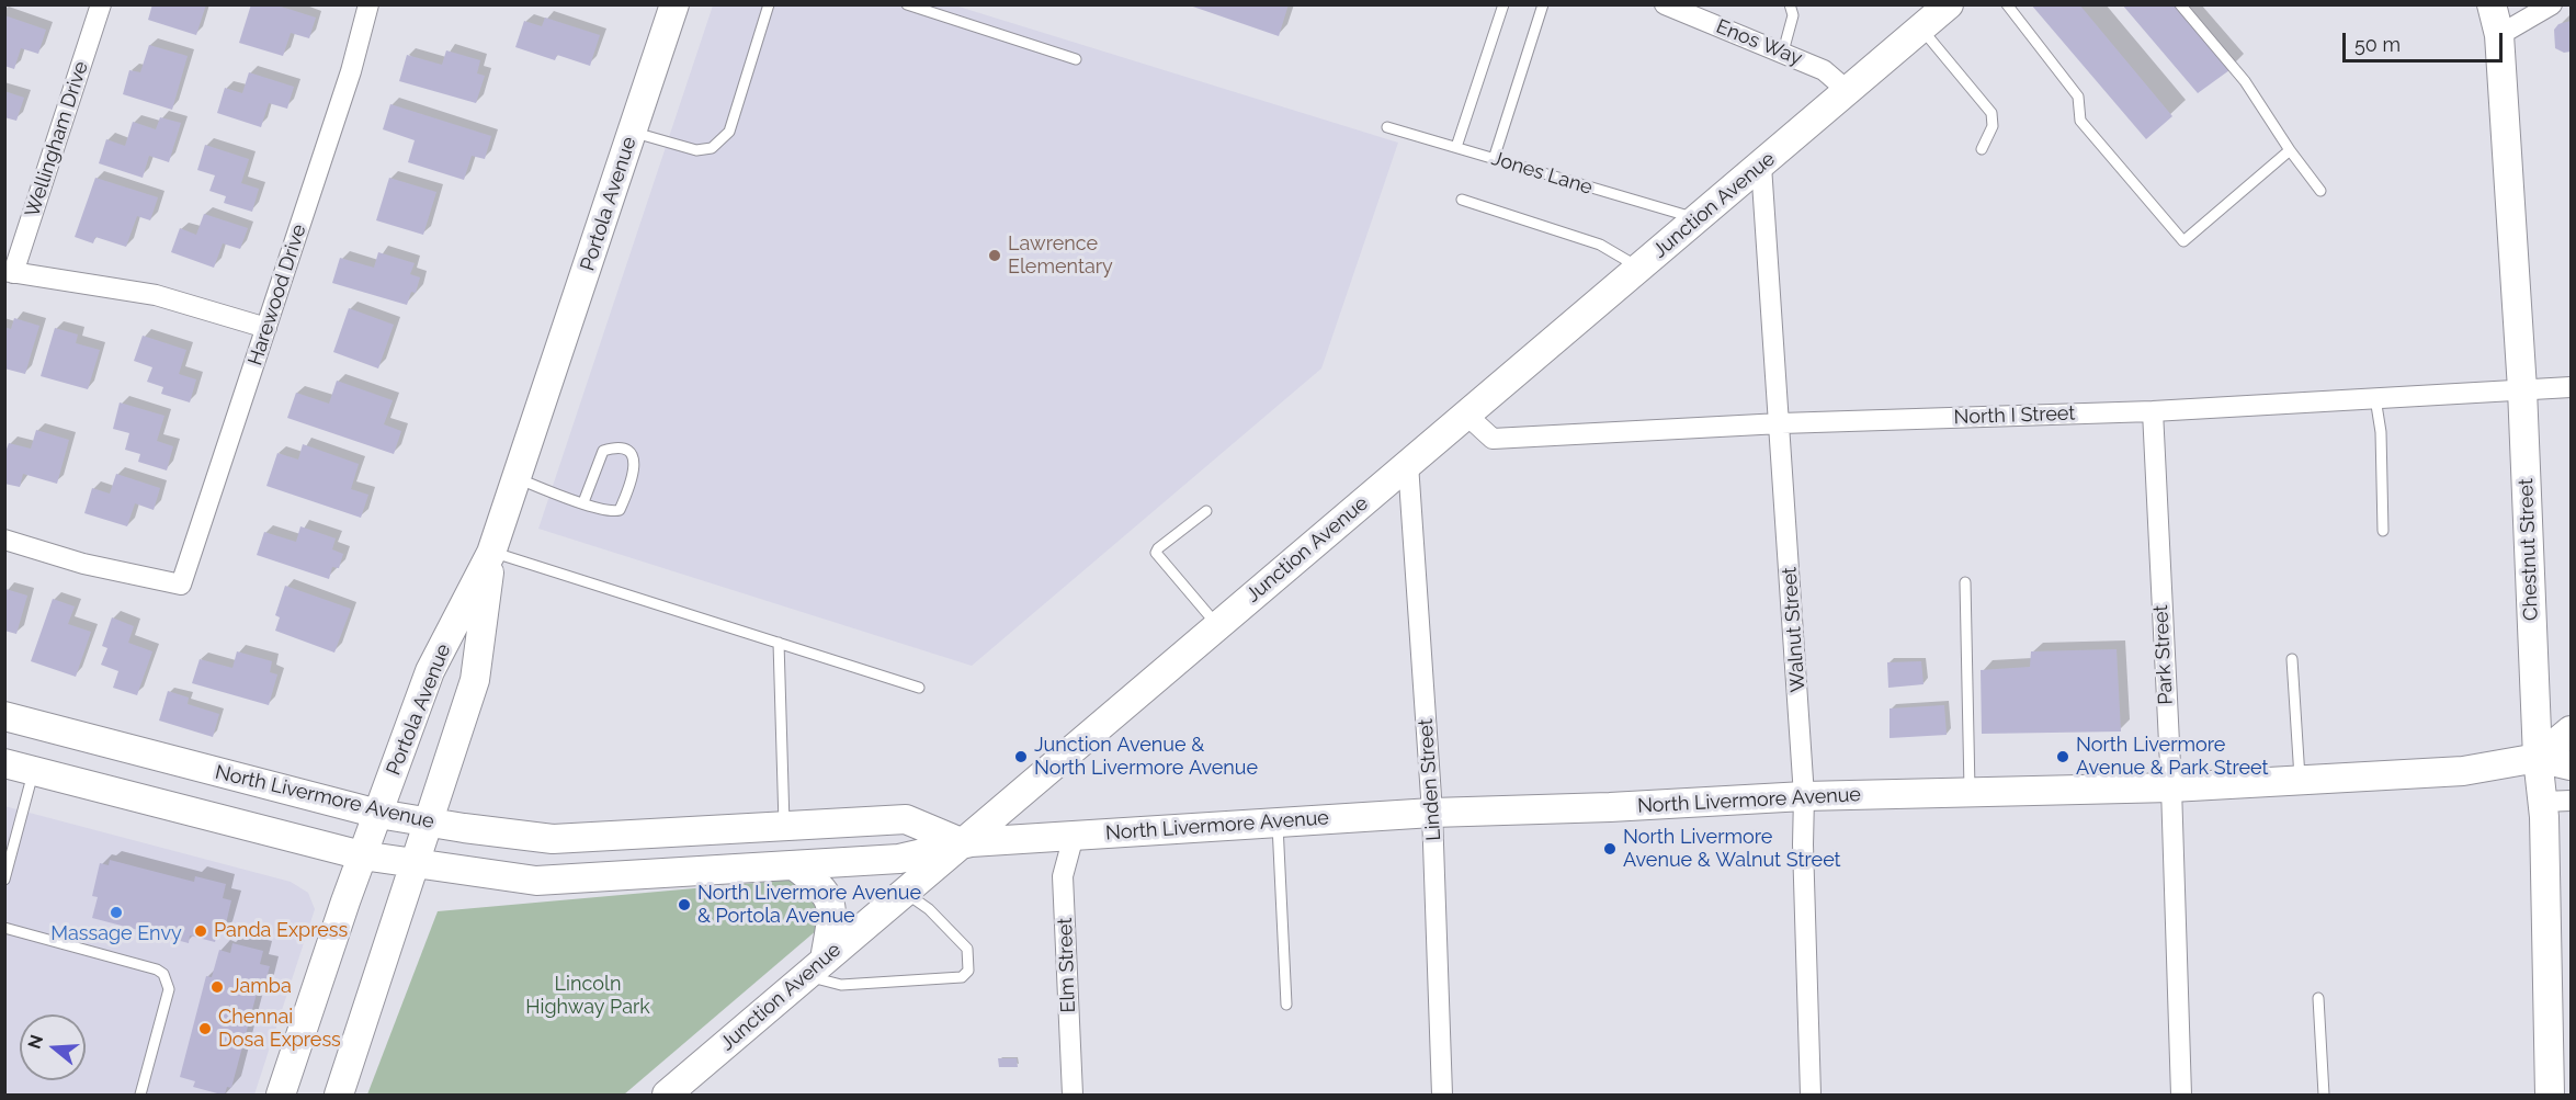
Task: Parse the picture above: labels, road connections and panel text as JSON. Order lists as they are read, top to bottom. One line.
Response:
{"streets":{"main road":["Portola Avenue","Junction Avenue","Chestnut Street","North Livermore Avenue"],"street":["Enos Way","Wellingham Drive","Harewood Drive","North I Street","Walnut Street","Park Street","Linden Street","Elm Street"],"lane":["Jones Lane"]},"crossings":[["Enos Way","Junction Avenue"],["Jones Lane","Junction Avenue"],["Portola Avenue","North Livermore Avenue"],["Junction Avenue","North I Street"],["Junction Avenue","Walnut Street"],["Junction Avenue","Linden Street"],["Junction Avenue","North Livermore Avenue"],["North I Street","Chestnut Street"],["North I Street","Walnut Street"],["North I Street","Park Street"],["Chestnut Street","North Livermore Avenue"],["Walnut Street","North Livermore Avenue"],["Park Street","North Livermore Avenue"],["Linden Street","North Livermore Avenue"],["North Livermore Avenue","Elm Street"]],"parks":["Lincoln Highway Park"],"places":["Lawrence Elementary","Junction Avenue & North Livermore Avenue","North Livermore Avenue & Park Street","North Livermore Avenue & Walnut Street","North Livermore Avenue & Portola Avenue","Massage Envy","Panda Express","Jamba","Chennai Dosa Express"],"scale_bar":"50 m","north":"left"}
